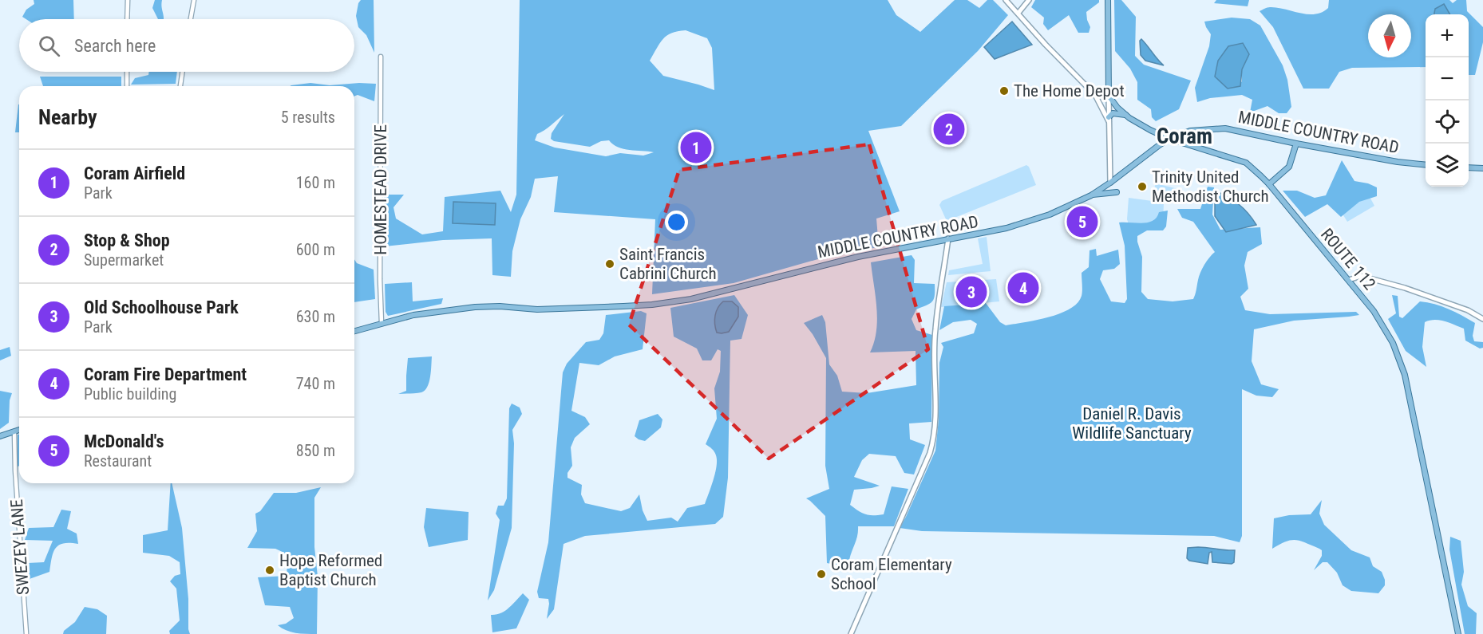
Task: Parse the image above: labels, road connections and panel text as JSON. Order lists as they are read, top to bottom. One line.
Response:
{"streets":{"main road":["MIDDLE COUNTRY ROAD","ROUTE 112"],"street":["HOMESTEAD DRIVE","SWEZEY LANE"]},"crossings":[["MIDDLE COUNTRY ROAD","HOMESTEAD DRIVE"],["MIDDLE COUNTRY ROAD","ROUTE 112"]],"districts":["Coram"],"parks":["Daniel R. Davis Wildlife Sanctuary"],"places":["The Home Depot","Trinity United Methodist Church","Saint Francis Cabrini Church","Hope Reformed Baptist Church","Coram Elementary School"],"north":"bottom","page":{"map_buttons":["+","−"],"search":"Search here","heading":["Nearby","5 results"],"pins":["2","1","5","4","3"],"list":[{"mark":"1","name":"Coram Airfield","note":"Park","value":"160 m"},{"mark":"2","name":"Stop & Shop","note":"Supermarket","value":"600 m"},{"mark":"3","name":"Old Schoolhouse Park","note":"Park","value":"630 m"},{"mark":"4","name":"Coram Fire Department","note":"Public building","value":"740 m"},{"mark":"5","name":"McDonald's","note":"Restaurant","value":"850 m"}]}}
